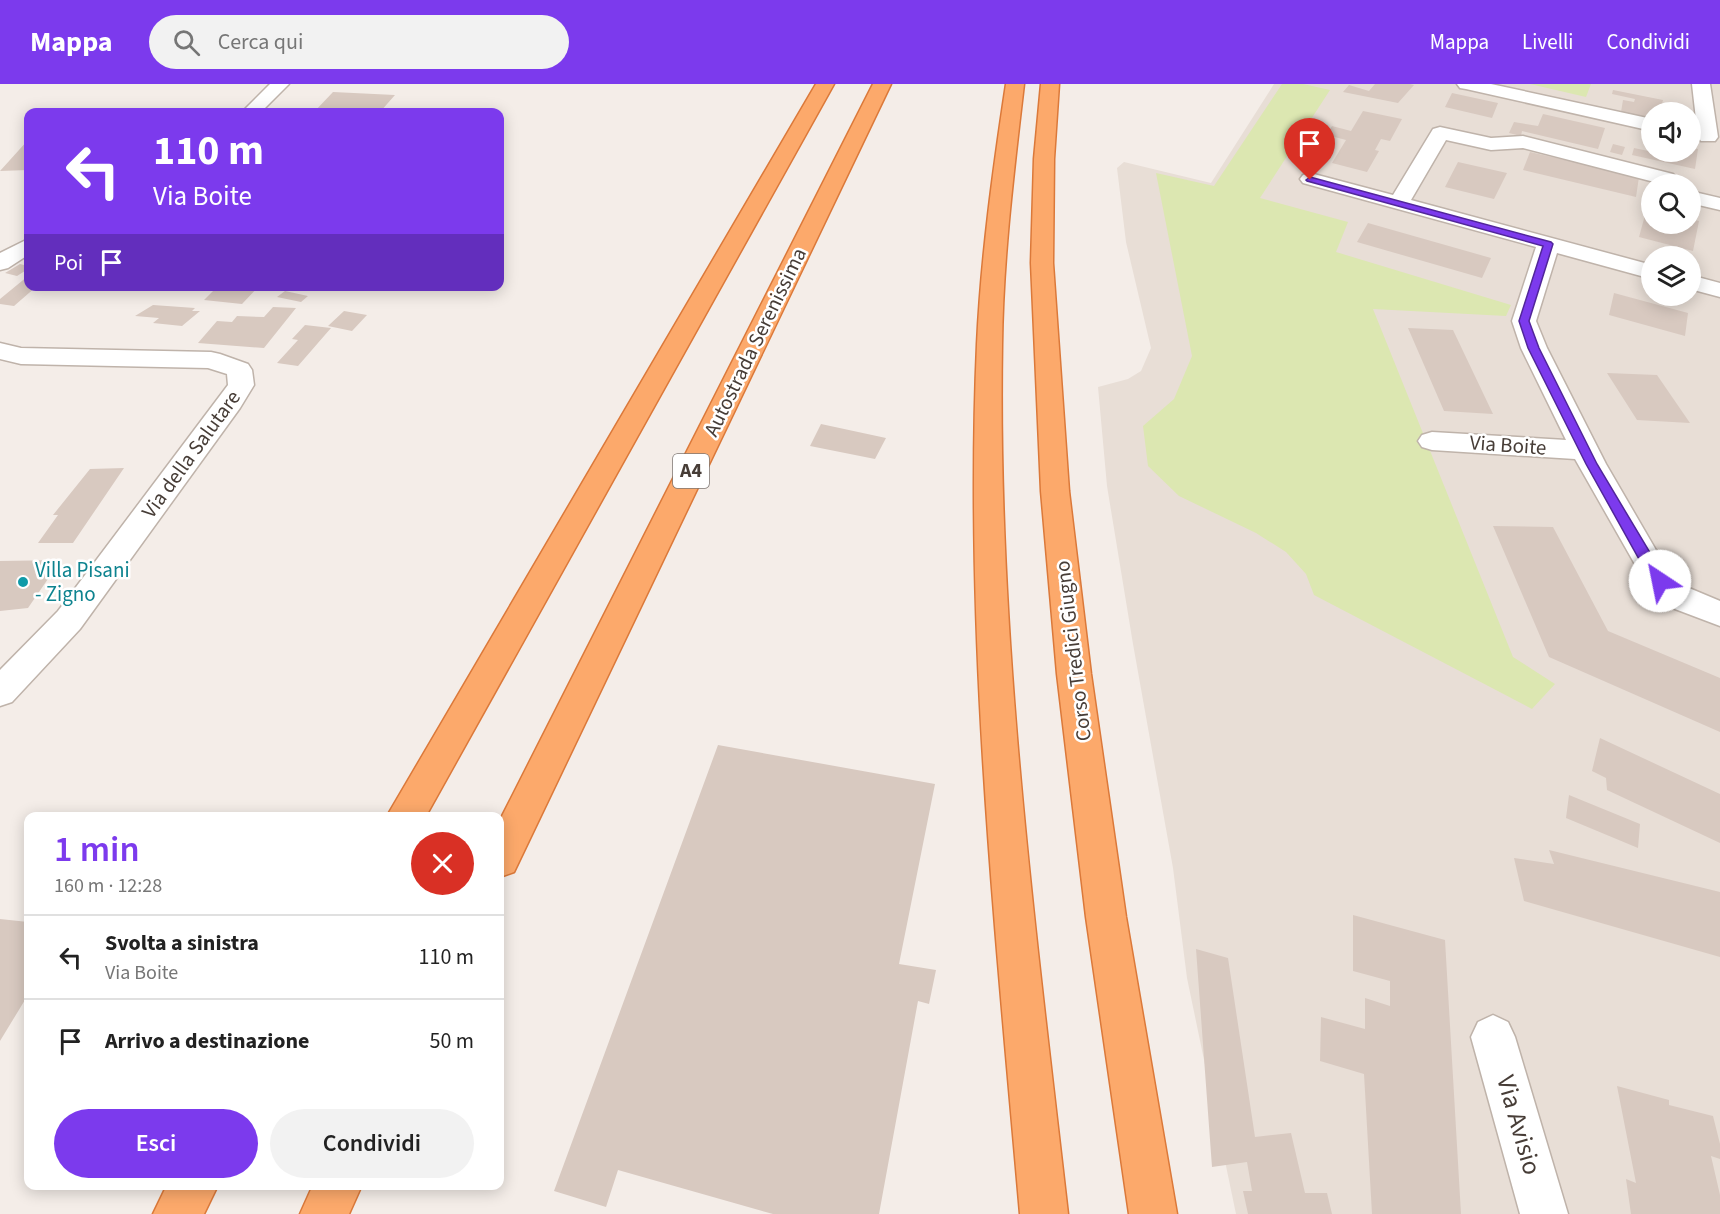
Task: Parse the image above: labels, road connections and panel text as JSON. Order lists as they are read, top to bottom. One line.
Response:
{"streets":{"highway":["Autostrada Serenissima","A4","Corso Tredici Giugno"],"street":["Via Boite","Via della Salutare","Via Avisio"]},"places":["Villa Pisani - Zigno"],"page":{"header":"Mappa","search":"Cerca qui","nav":["Mappa","Livelli","Condividi"],"turn":["110 m","Via Boite"],"then":"Poi","heading":["1 min","160 m · 12:28"],"list":[{"name":"Svolta a sinistra","note":"Via Boite","value":"110 m"},{"name":"Arrivo a destinazione","value":"50 m"}],"buttons":["Esci","Condividi"]}}
